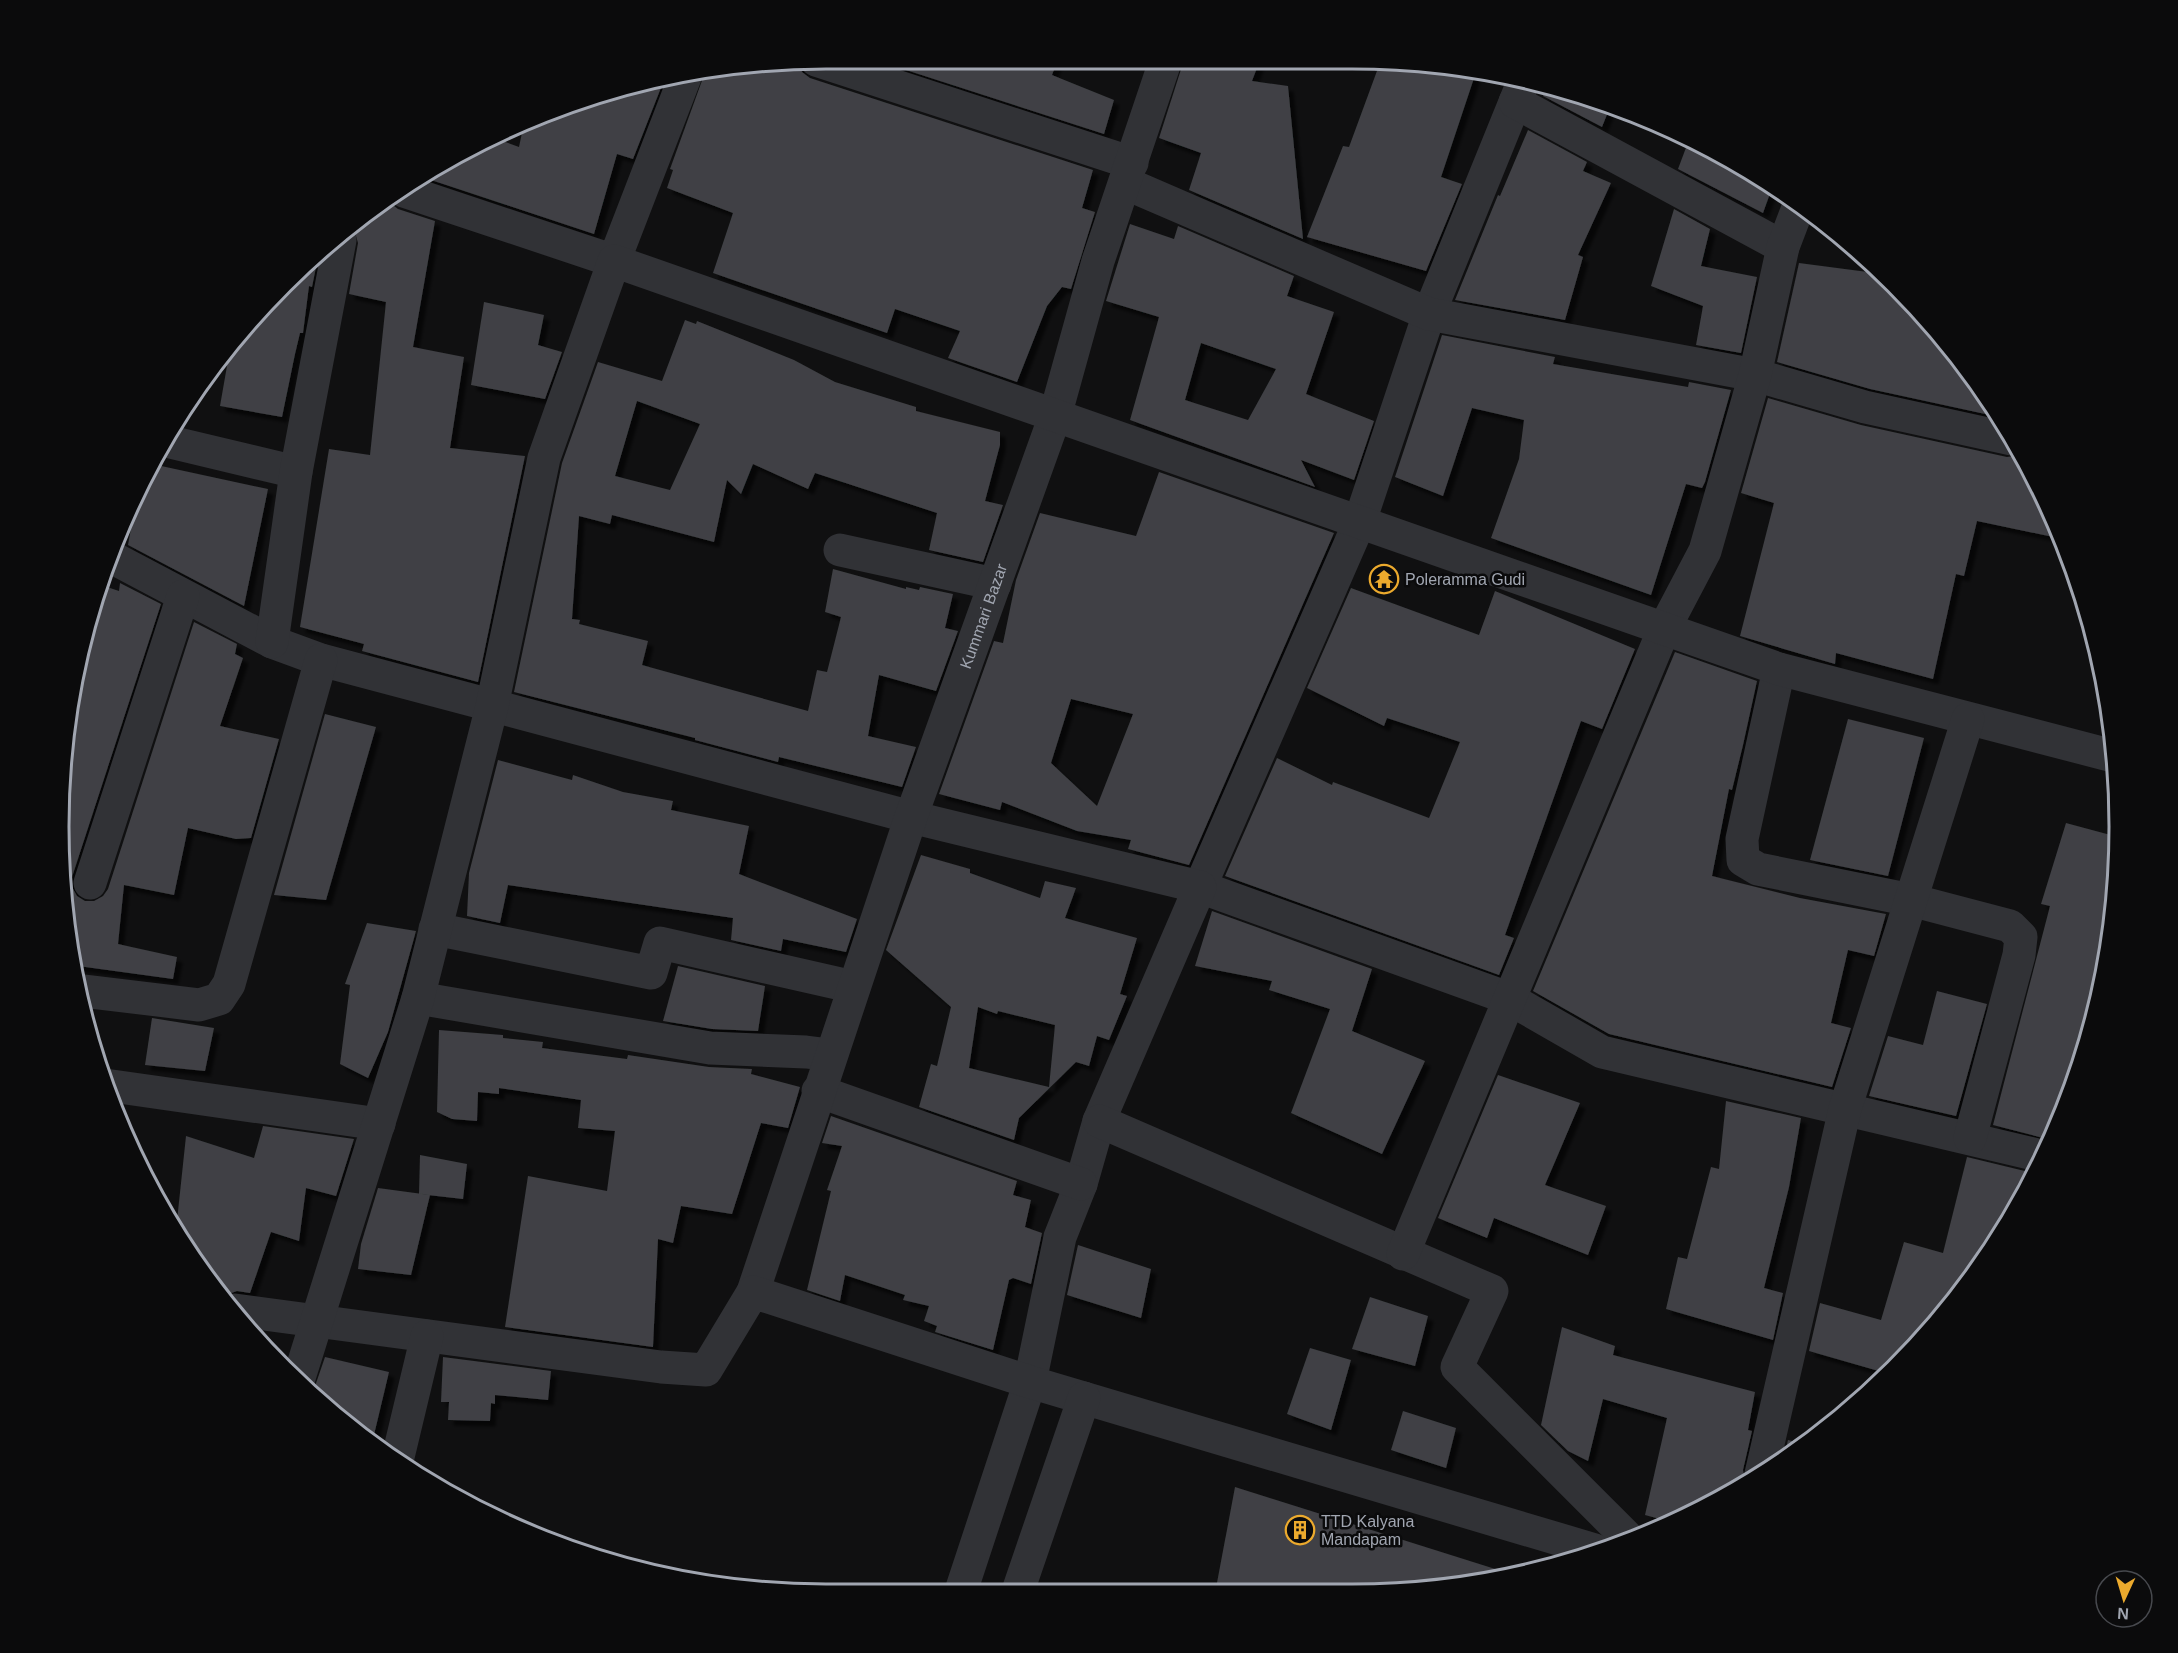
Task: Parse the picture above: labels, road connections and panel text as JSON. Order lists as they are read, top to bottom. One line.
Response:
{"streets":{"street":["Kummari Bazar"]},"places":{"temple":["Poleramma Gudi"],"building":["TTD Kalyana Mandapam"]},"north":"bottom"}
